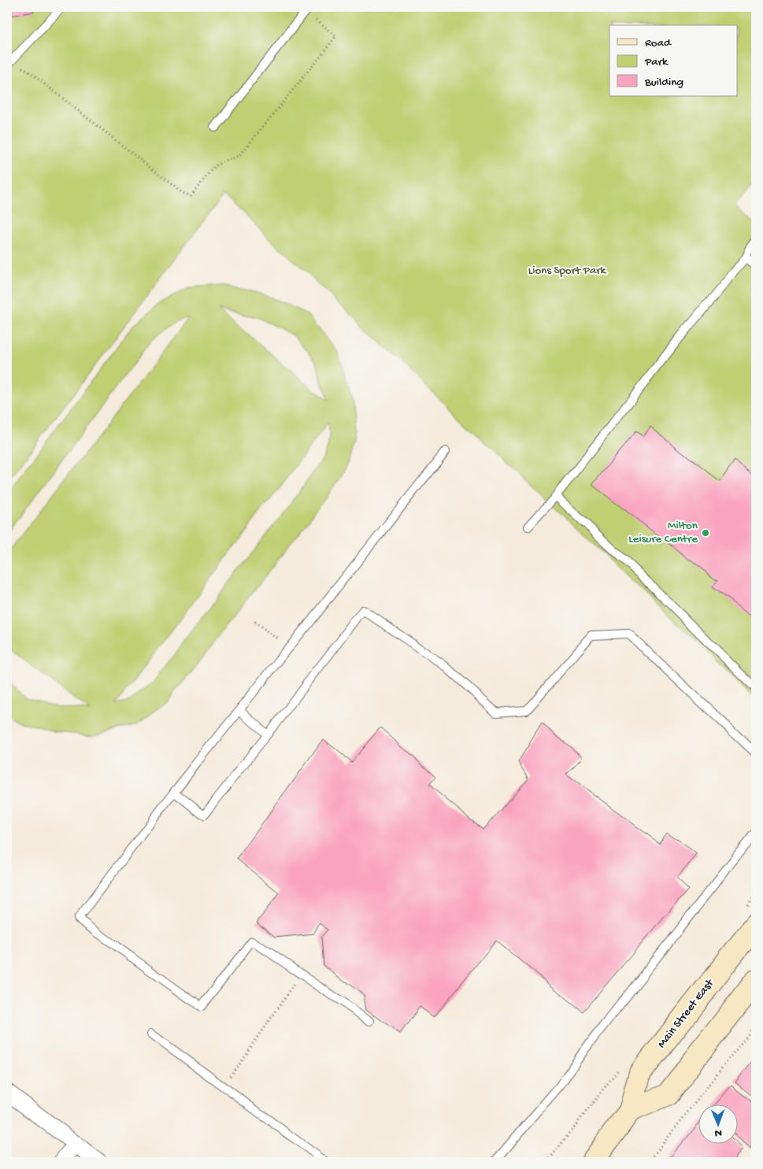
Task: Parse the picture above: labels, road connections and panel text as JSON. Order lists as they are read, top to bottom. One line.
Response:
{"streets":{"main road":["Main Street East"]},"parks":["Lions Sport Park"],"places":["Milton Leisure Centre"],"legend":["Road","Park","Building"],"north":"bottom"}
